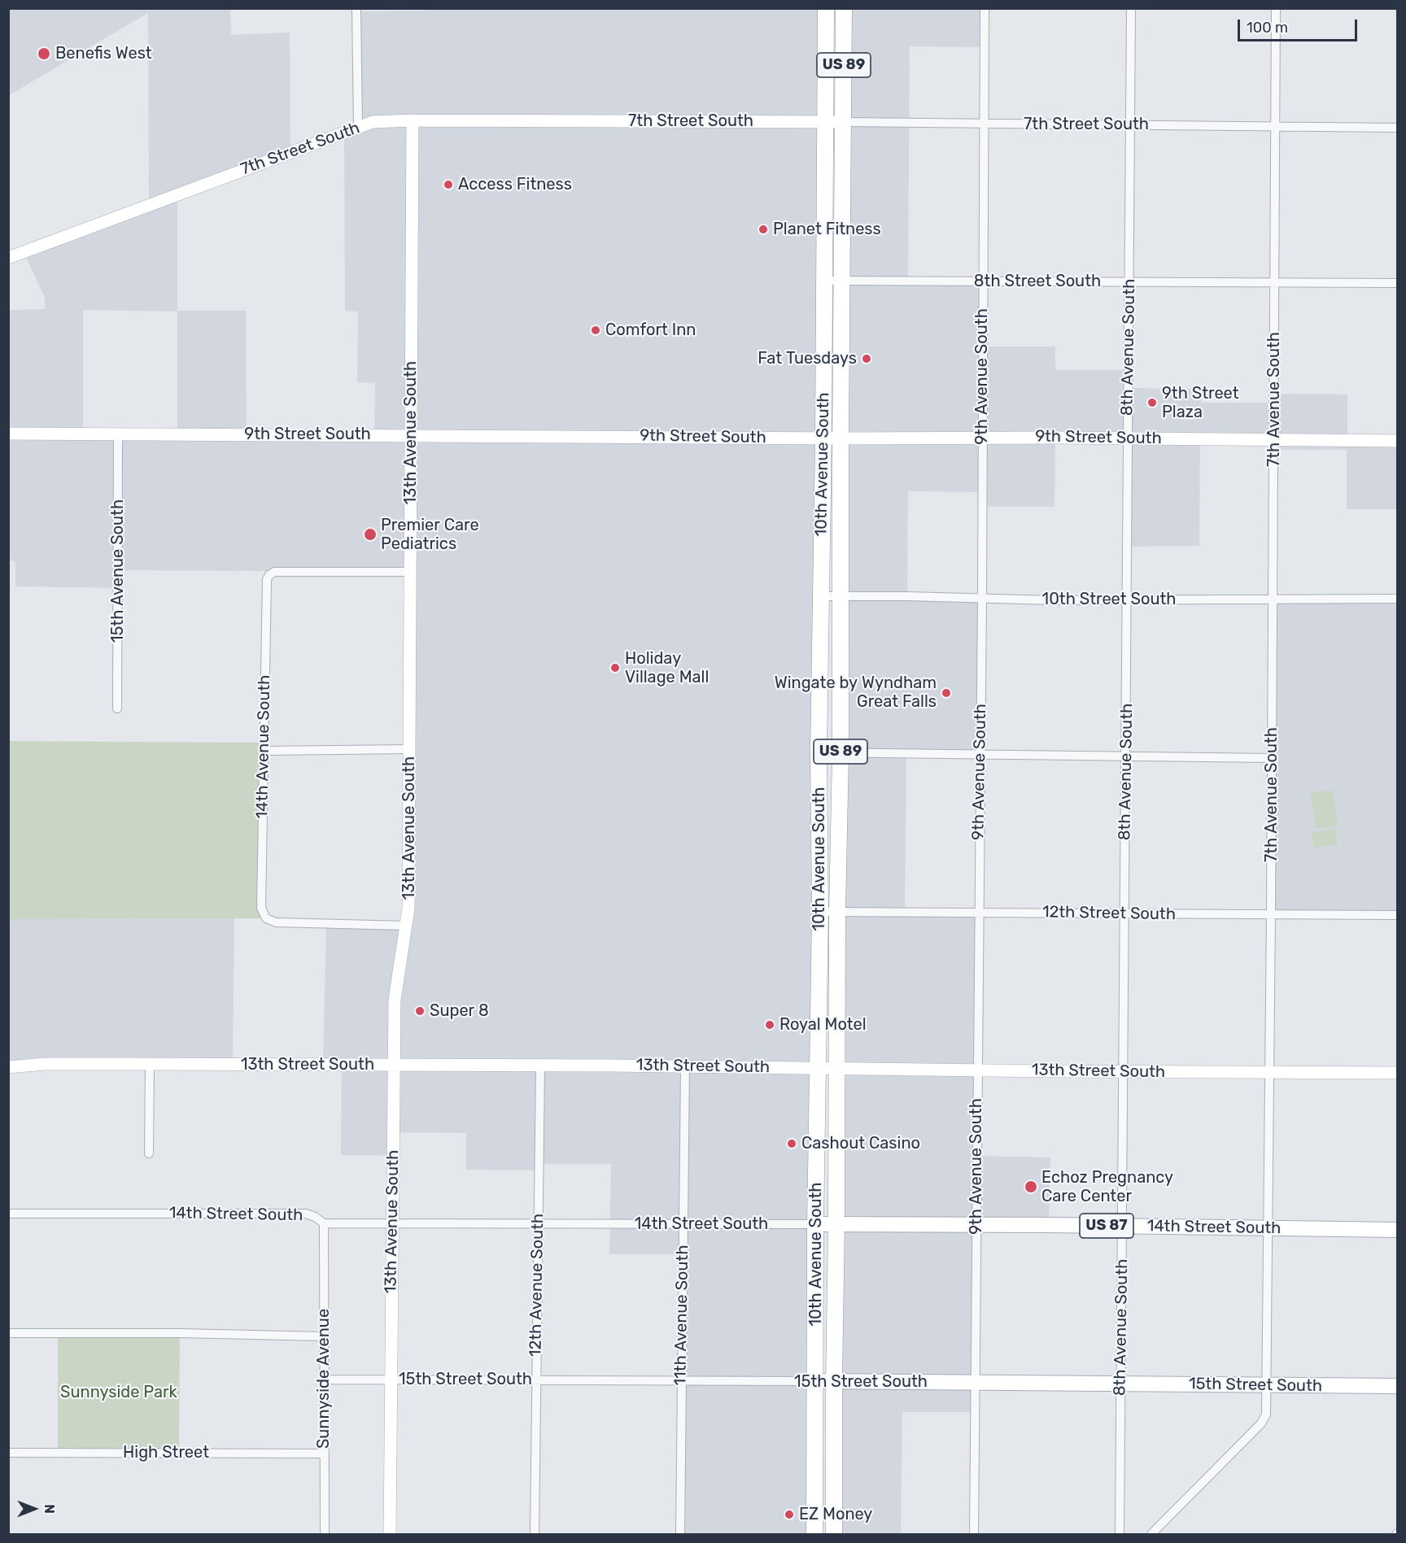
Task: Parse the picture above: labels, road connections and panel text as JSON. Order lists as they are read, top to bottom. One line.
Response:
{"streets":{"highway":["US 89","10th Avenue South"],"main road":["14th Street South","US 87","15th Street South"],"street":["7th Street South","8th Street South","8th Avenue South","9th Avenue South","7th Avenue South","13th Avenue South","9th Street South","15th Avenue South","10th Street South","14th Avenue South","12th Street South","13th Street South","12th Avenue South","11th Avenue South","Sunnyside Avenue","High Street"]},"crossings":[["7th Street South","8th Avenue South"],["7th Street South","9th Avenue South"],["7th Street South","7th Avenue South"],["7th Street South","13th Avenue South"],["7th Street South","10th Avenue South"],["8th Street South","8th Avenue South"],["8th Street South","9th Avenue South"],["8th Street South","7th Avenue South"],["8th Street South","10th Avenue South"],["8th Avenue South","9th Street South"],["8th Avenue South","10th Street South"],["8th Avenue South","12th Street South"],["8th Avenue South","13th Street South"],["8th Avenue South","14th Street South"],["8th Avenue South","15th Street South"],["9th Avenue South","9th Street South"],["9th Avenue South","10th Street South"],["9th Avenue South","12th Street South"],["9th Avenue South","13th Street South"],["9th Avenue South","14th Street South"],["9th Avenue South","15th Street South"],["7th Avenue South","9th Street South"],["7th Avenue South","10th Street South"],["7th Avenue South","12th Street South"],["7th Avenue South","13th Street South"],["7th Avenue South","14th Street South"],["7th Avenue South","15th Street South"],["13th Avenue South","9th Street South"],["13th Avenue South","14th Avenue South"],["13th Avenue South","13th Street South"],["13th Avenue South","14th Street South"],["13th Avenue South","15th Street South"],["9th Street South","10th Avenue South"],["9th Street South","15th Avenue South"],["10th Avenue South","10th Street South"],["10th Avenue South","12th Street South"],["10th Avenue South","13th Street South"],["10th Avenue South","14th Street South"],["10th Avenue South","15th Street South"],["13th Street South","12th Avenue South"],["13th Street South","11th Avenue South"],["14th Street South","12th Avenue South"],["14th Street South","11th Avenue South"],["14th Street South","Sunnyside Avenue"],["12th Avenue South","15th Street South"],["11th Avenue South","15th Street South"],["Sunnyside Avenue","15th Street South"],["Sunnyside Avenue","High Street"]],"parks":["Sunnyside Park"],"places":["Benefis West","Access Fitness","Planet Fitness","Comfort Inn","Fat Tuesdays","9th Street Plaza","Premier Care Pediatrics","Holiday Village Mall","Wingate by Wyndham Great Falls","Super 8","Royal Motel","Cashout Casino","Echoz Pregnancy Care Center","EZ Money"],"scale_bar":"100 m","north":"right"}
